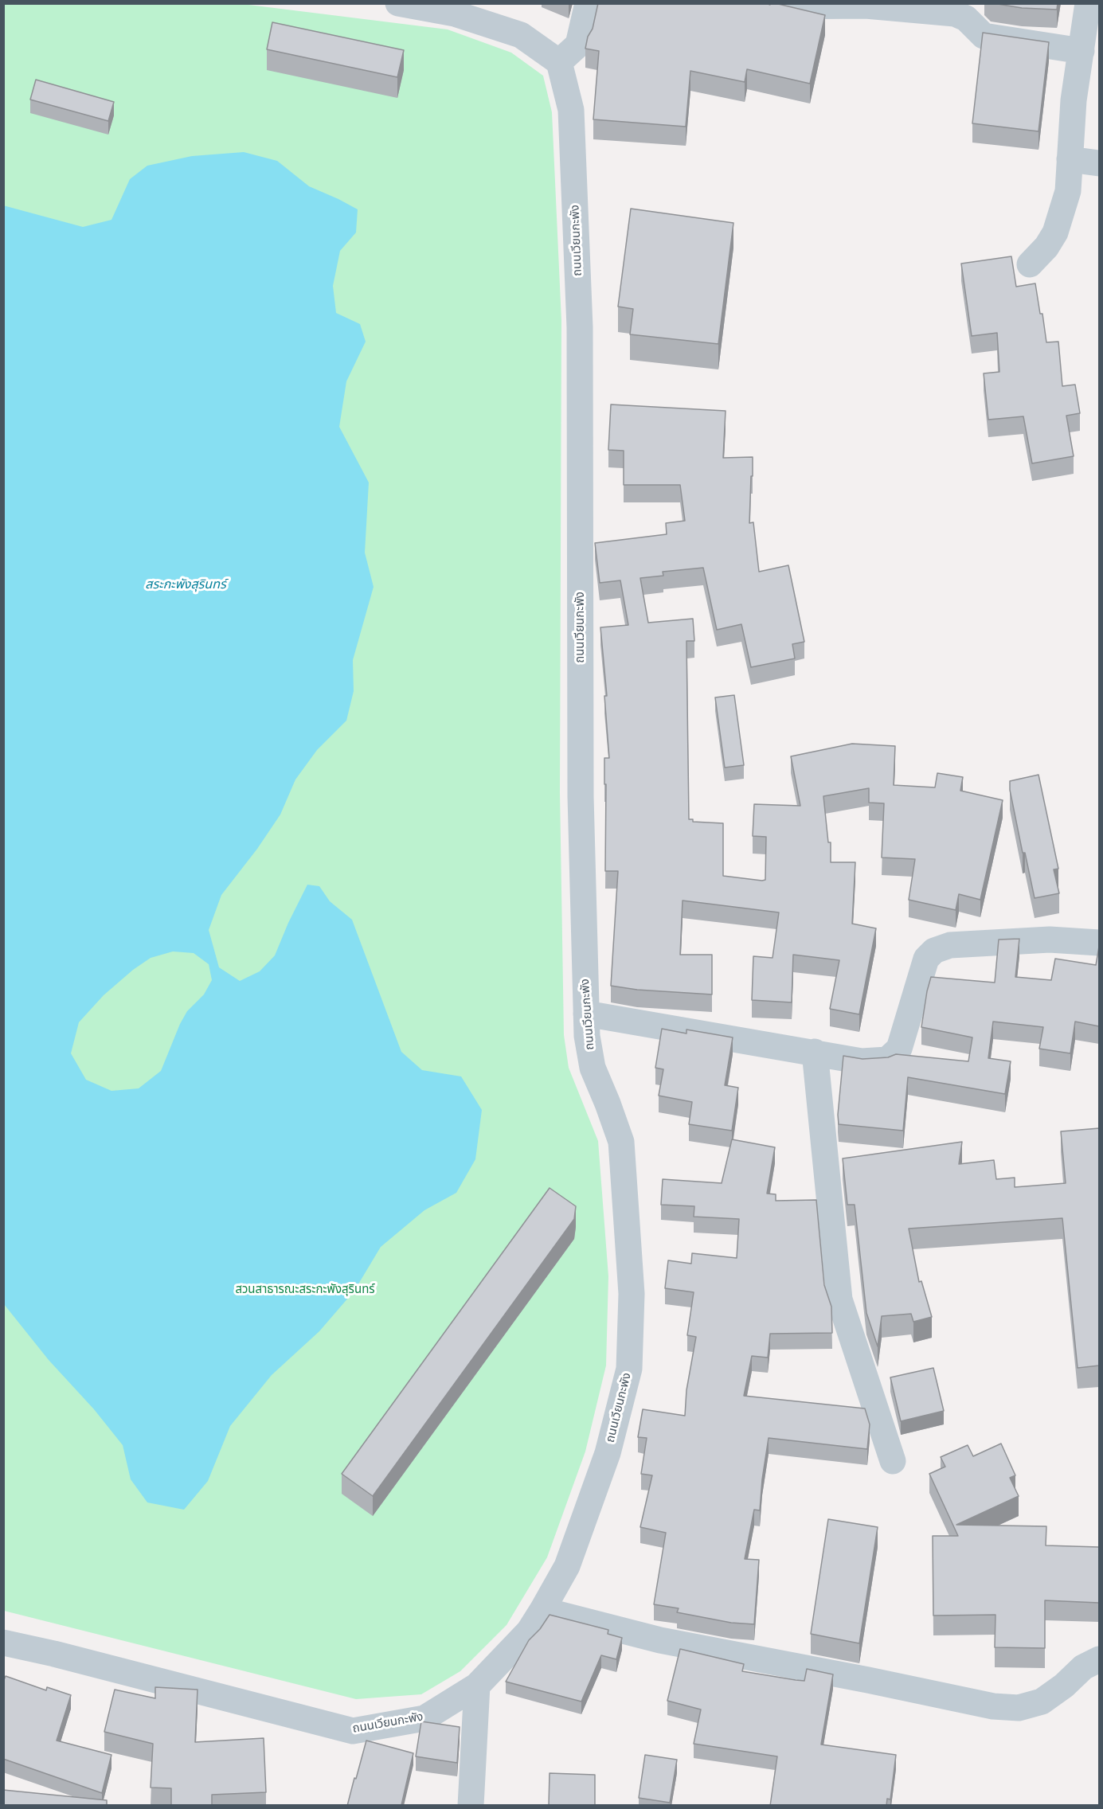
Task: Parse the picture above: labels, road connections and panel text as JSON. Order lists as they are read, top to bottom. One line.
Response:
{"streets":{"street":["ถนนเวียนกะพัง"]},"water":["สระกะพังสุรินทร์"],"parks":["สวนสาธารณะสระกะพังสุรินทร์"]}
